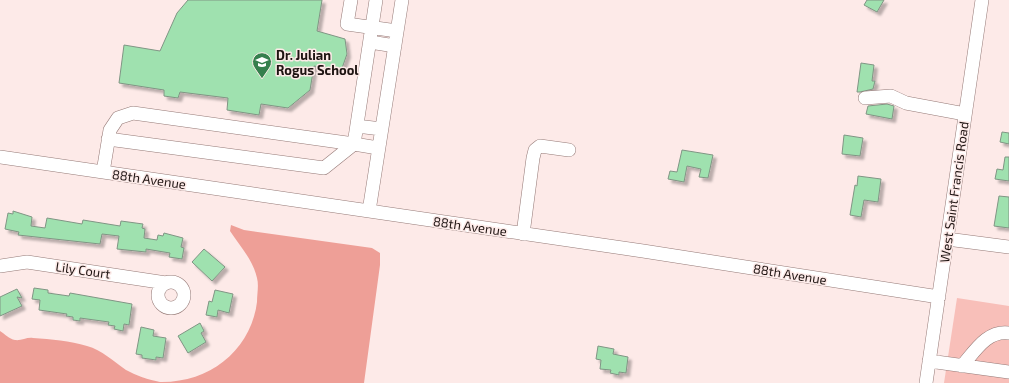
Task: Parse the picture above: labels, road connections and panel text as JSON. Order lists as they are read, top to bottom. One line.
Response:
{"streets":{"street":["88th Avenue","West Saint Francis Road","Lily Court"]},"crossings":[["88th Avenue","West Saint Francis Road"]],"places":{"school or university":["Dr. Julian Rogus School"]}}
